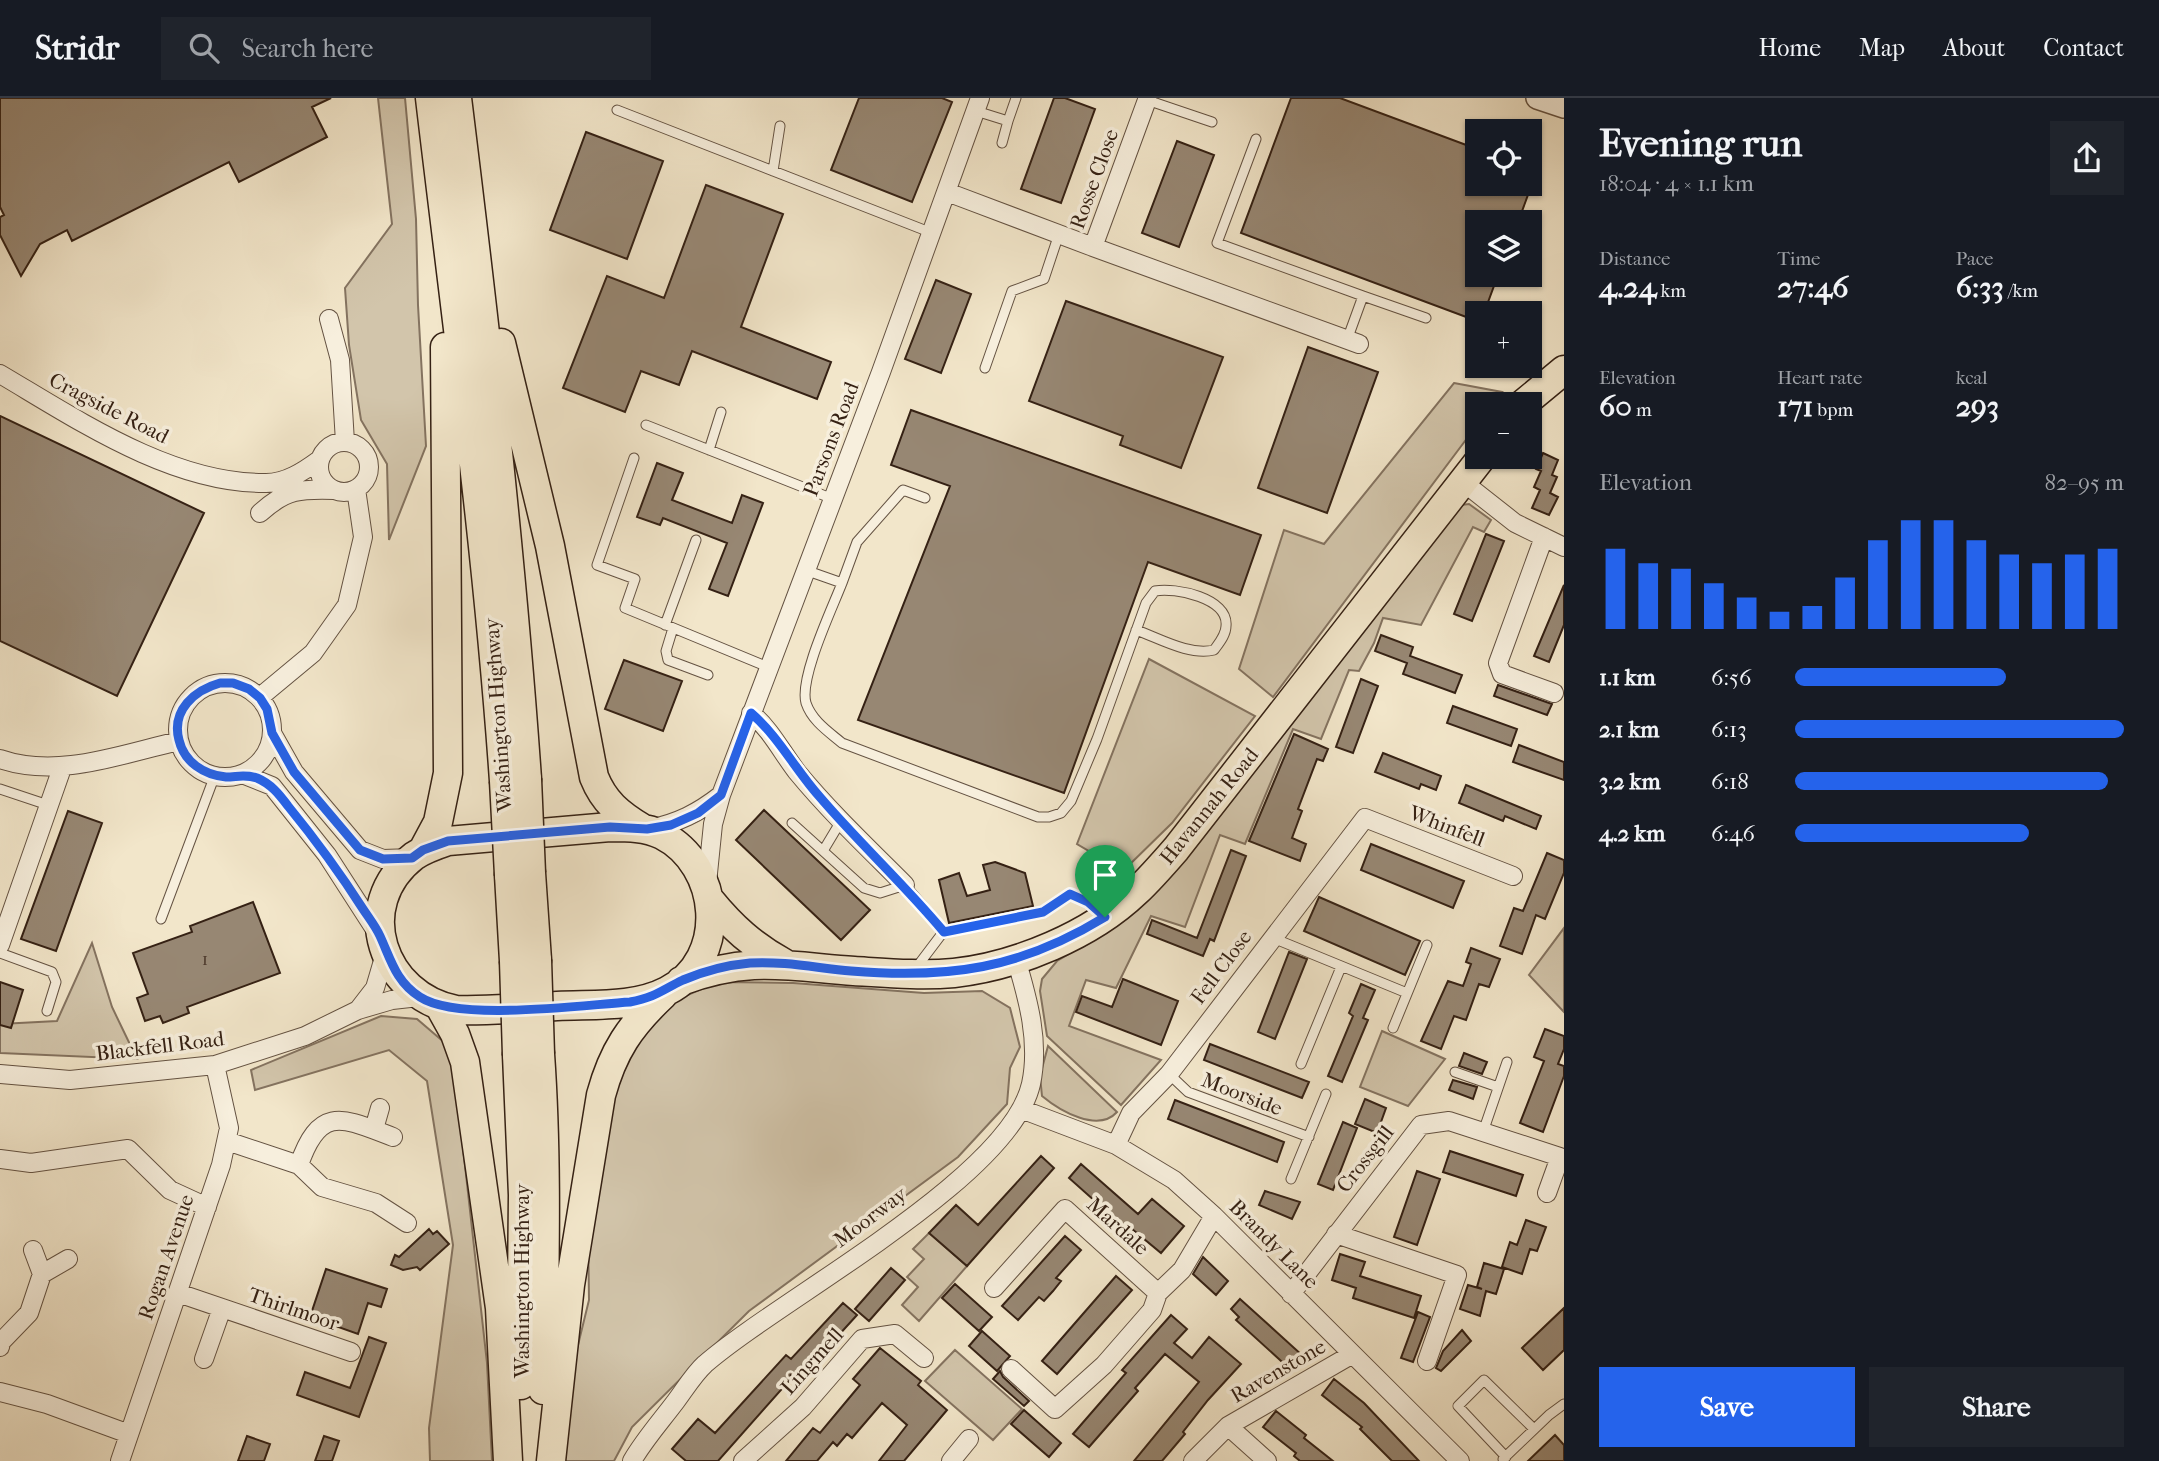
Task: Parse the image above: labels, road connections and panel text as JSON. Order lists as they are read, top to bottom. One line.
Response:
{"streets":{"main road":["Washington Highway","Havannah Road"],"street":["Rosse Close","Cragside Road","Parsons Road","Whinfell","Fell Close","Blackfell Road","Crossgill","Moorway","Mardale","Brandy Lane","Rogan Avenue","Thirlmoor","Lingmell","Ravenstone"],"lane":["Moorside"]},"crossings":[["Rosse Close","Parsons Road"],["Parsons Road","Havannah Road"],["Washington Highway","Havannah Road"],["Havannah Road","Blackfell Road"],["Havannah Road","Moorway"],["Whinfell","Fell Close"],["Fell Close","Moorside"],["Fell Close","Brandy Lane"],["Blackfell Road","Rogan Avenue"],["Crossgill","Brandy Lane"],["Moorway","Brandy Lane"],["Brandy Lane","Ravenstone"],["Rogan Avenue","Thirlmoor"]],"house_numbers":["1"],"page":{"header":"Stridr","search":"Search here","nav":["Home","Map","About","Contact"],"heading":["Evening run","18:04 · 4 × 1.1 km"],"map_buttons":["+","−"],"stats":[["Distance","4.24 km"],["Time","27:46"],["Pace","6:33 /km"],["Elevation","60 m"],["Heart rate","171 bpm"],["kcal","293"]],"chart":["Elevation","82–95 m"],"list":[{"name":"1.1 km","note":"6:56"},{"name":"2.1 km","note":"6:13"},{"name":"3.2 km","note":"6:18"},{"name":"4.2 km","note":"6:46"}],"buttons":["Save","Share"]}}
